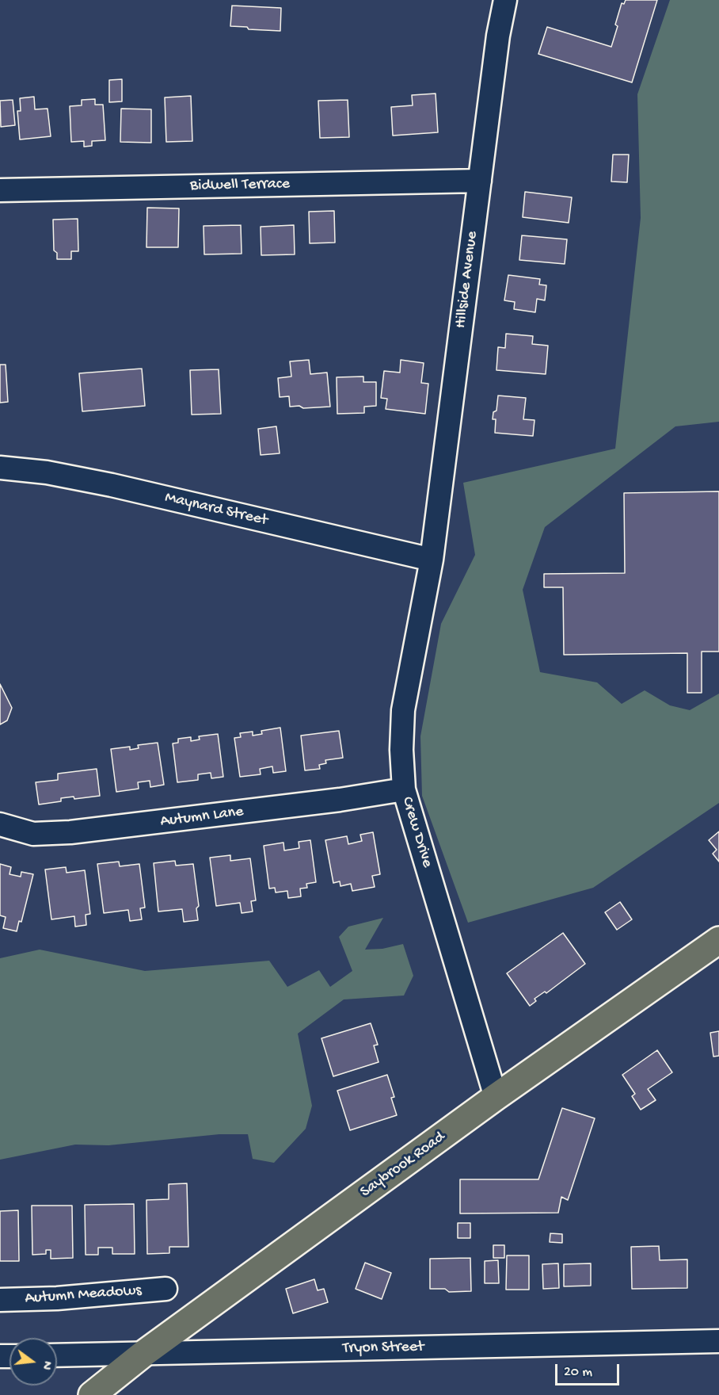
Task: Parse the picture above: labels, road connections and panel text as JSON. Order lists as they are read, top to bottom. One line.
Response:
{"streets":{"main road":["Saybrook Road"],"street":["Bidwell Terrace","Hillside Avenue","Maynard Street","Autumn Lane","Crew Drive","Autumn Meadows","Tryon Street"]},"crossings":[["Bidwell Terrace","Hillside Avenue"],["Hillside Avenue","Maynard Street"],["Hillside Avenue","Crew Drive"],["Maynard Street","Crew Drive"],["Autumn Lane","Crew Drive"],["Crew Drive","Saybrook Road"],["Saybrook Road","Tryon Street"]],"scale_bar":"20 m","north":"right"}
